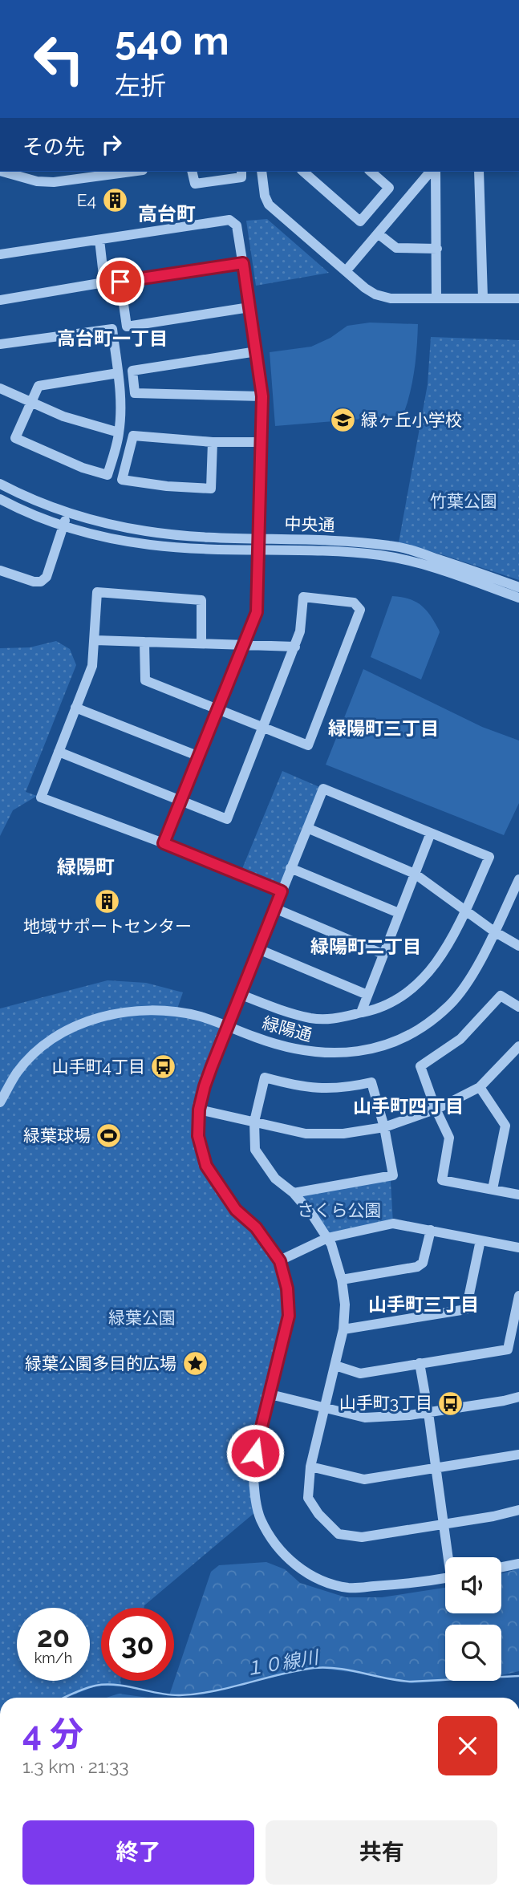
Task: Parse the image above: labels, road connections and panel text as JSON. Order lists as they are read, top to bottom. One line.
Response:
{"streets":{"street":["中央通","緑陽通"]},"districts":["高台町","高台町一丁目","緑陽町三丁目","緑陽町","緑陽町二丁目","山手町四丁目","山手町三丁目"],"water":["１０線川"],"parks":["竹葉公園","さくら公園","緑葉公園"],"places":{"building":["E4","地域サポートセンター"],"school or university":["緑ヶ丘小学校"],"bus stop":["山手町4丁目","山手町3丁目"],"sports":["緑葉球場"],"place":["緑葉公園多目的広場"]},"page":{"turn":["540 m","左折"],"then":"その先","speed":"20 km/h","limit":"30","heading":["4 分","1.3 km · 21:33"],"buttons":["終了","共有"]}}
